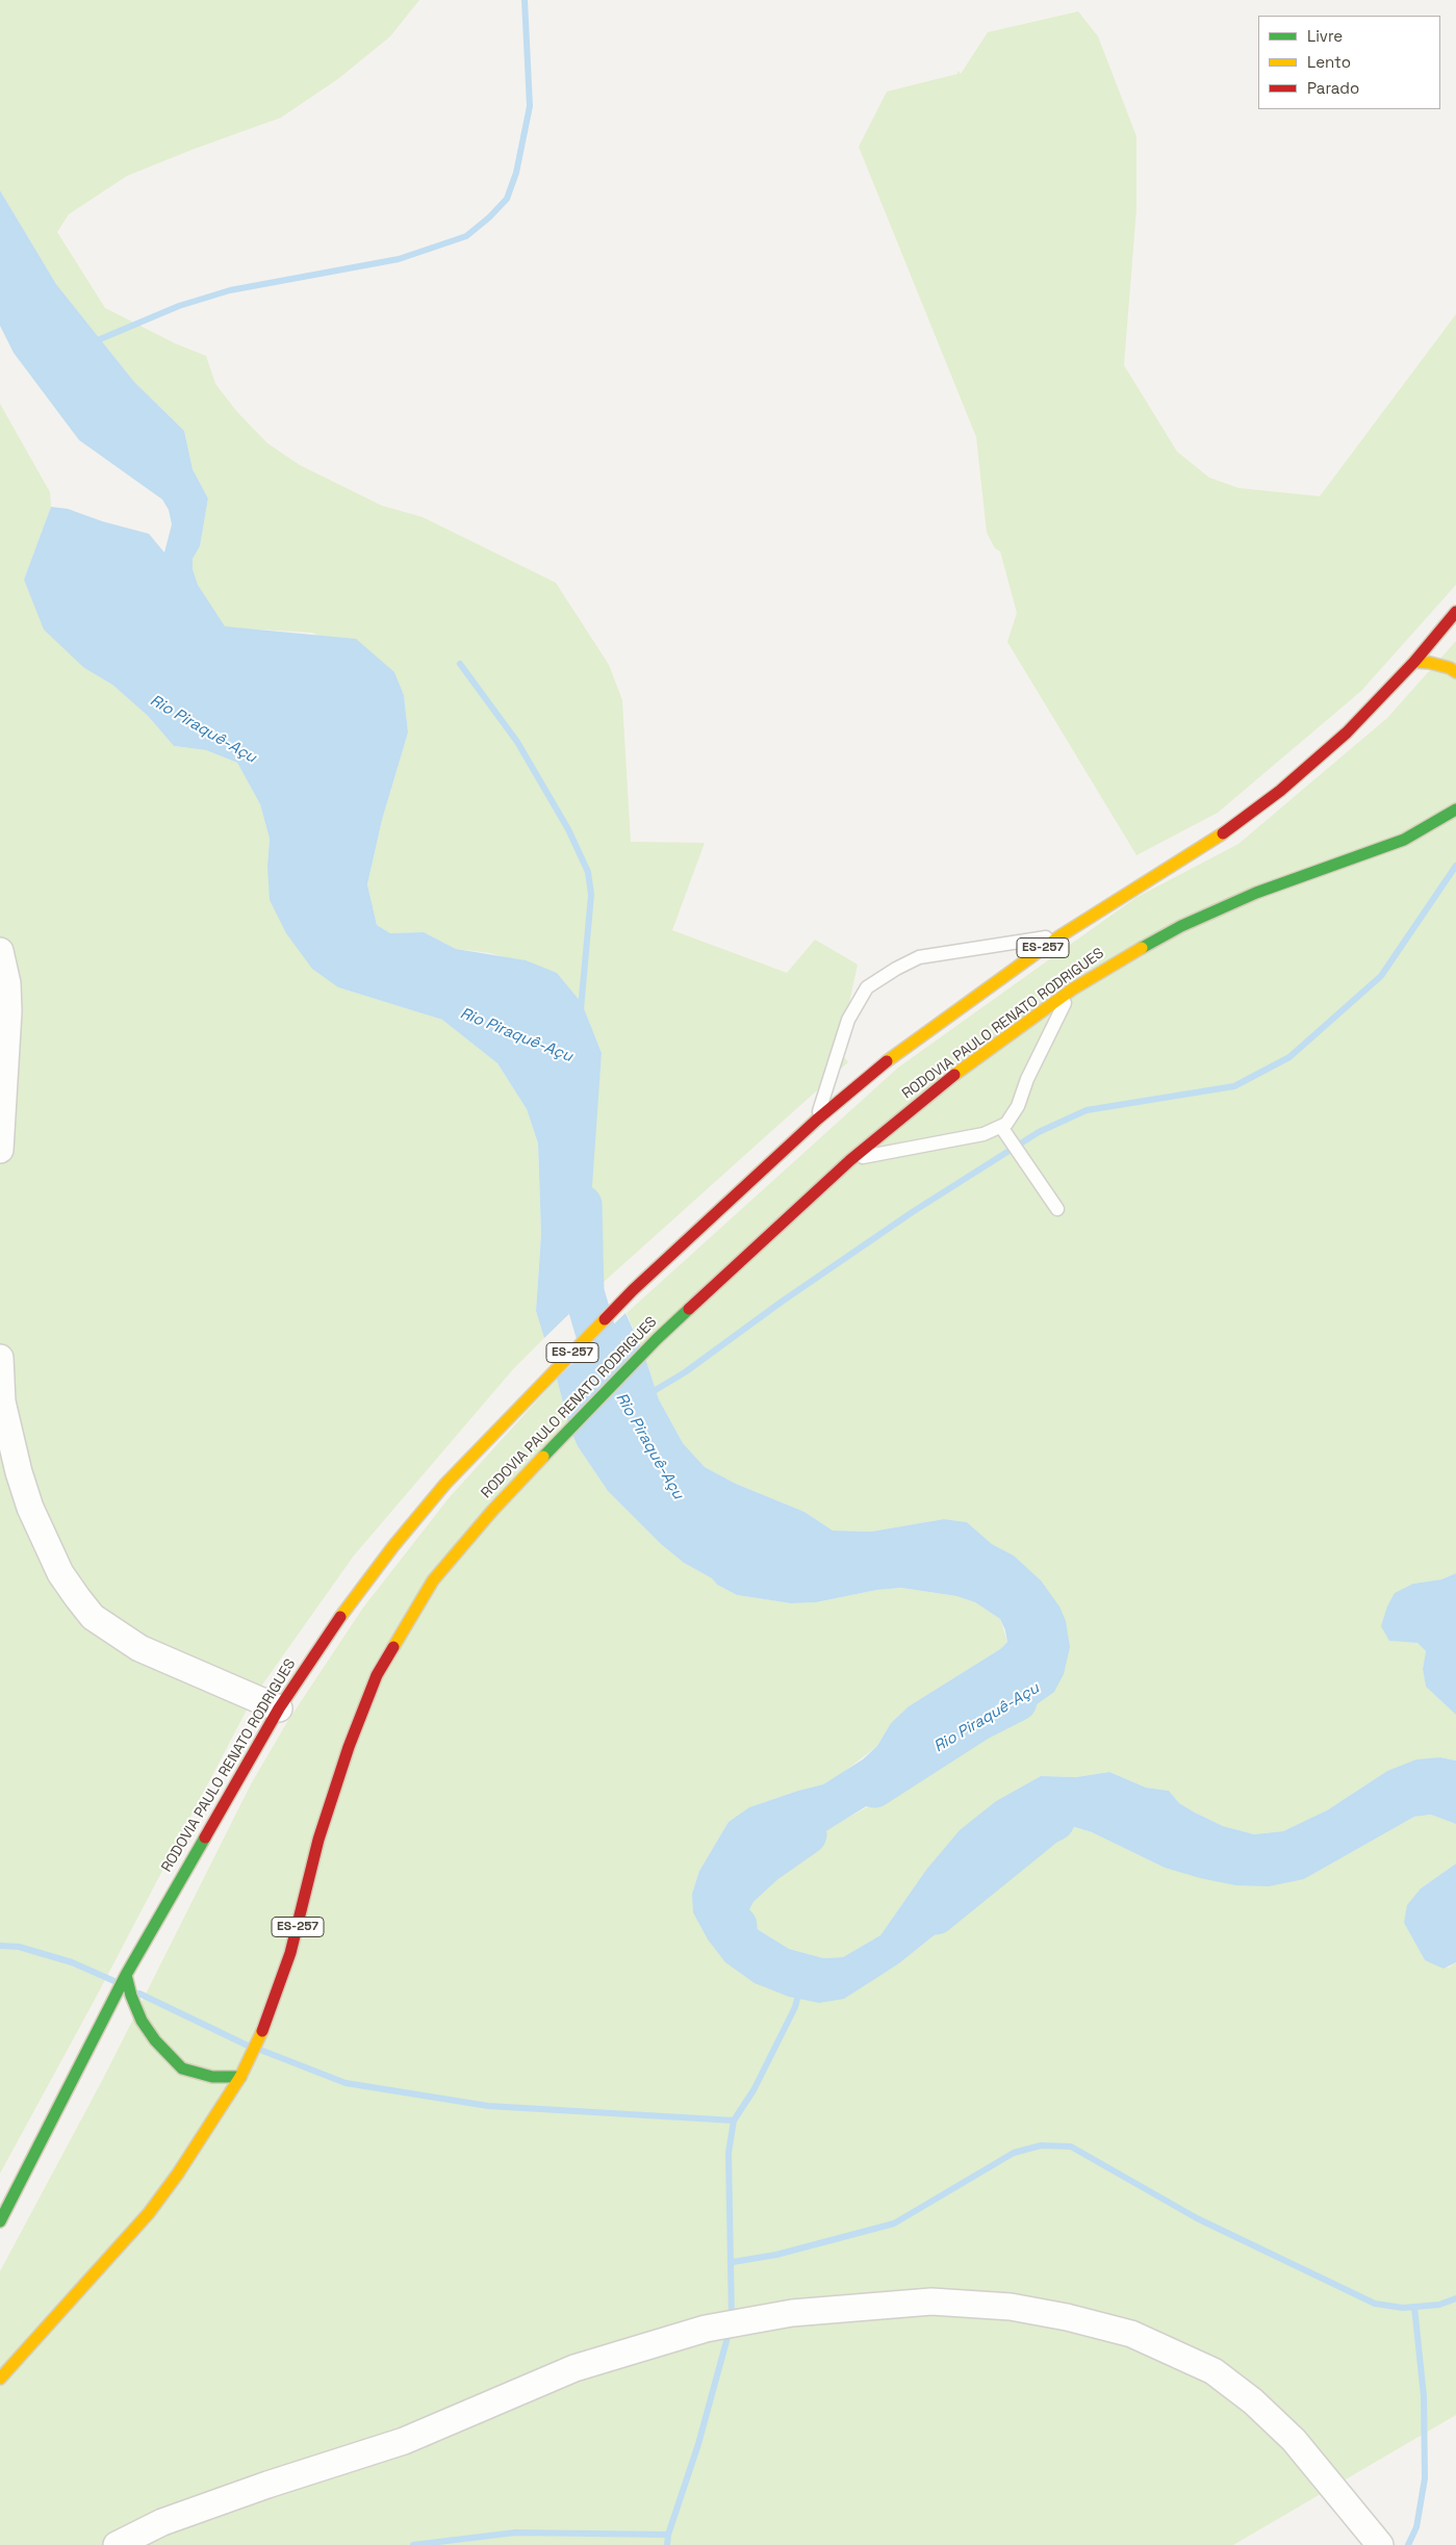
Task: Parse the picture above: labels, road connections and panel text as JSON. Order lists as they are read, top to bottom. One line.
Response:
{"streets":{"main road":["ES-257","RODOVIA PAULO RENATO RODRIGUES"]},"water":["Rio Piraquê-Açu"],"legend":["Livre","Lento","Parado"]}
